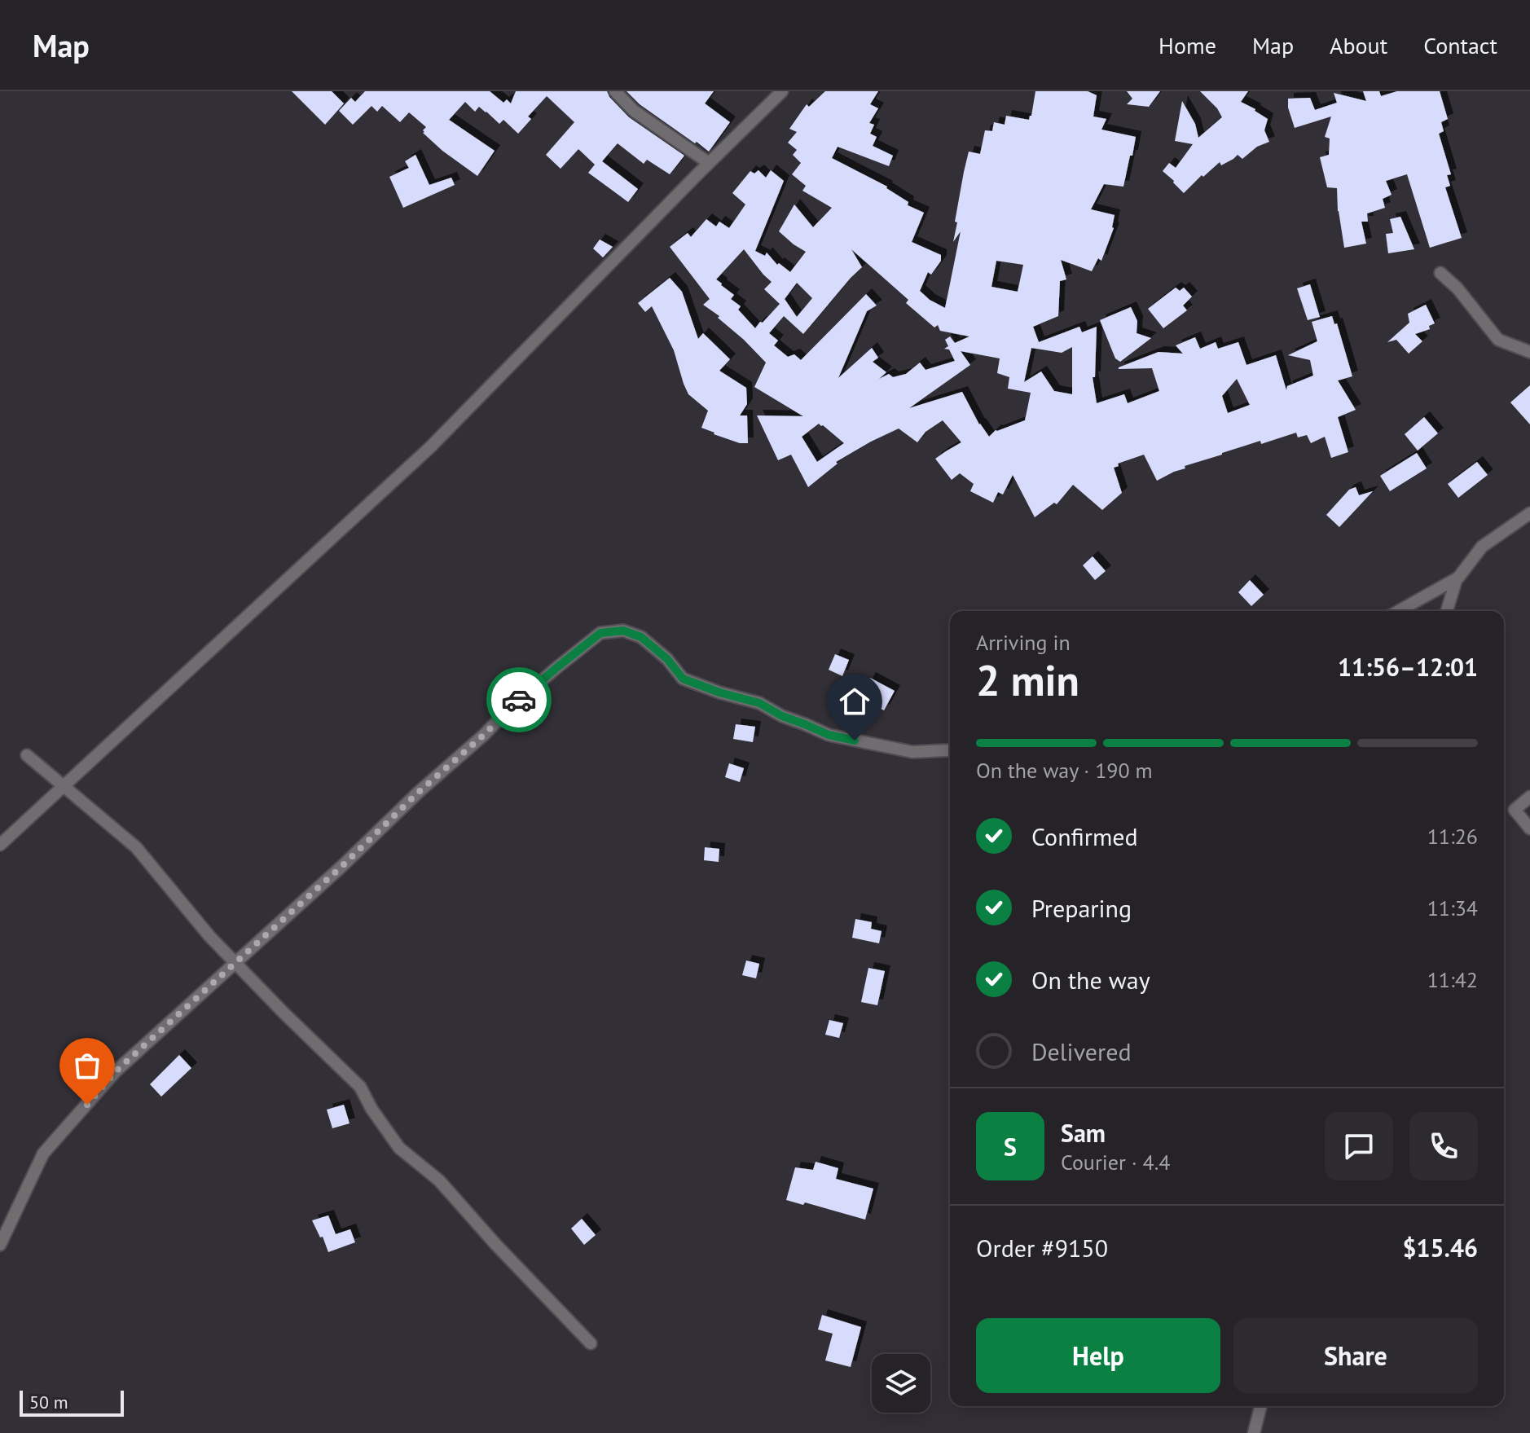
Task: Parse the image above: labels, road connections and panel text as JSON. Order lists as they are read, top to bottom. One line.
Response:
{"scale_bar":"50 m","page":{"header":"Map","nav":["Home","Map","About","Contact"],"heading":["2 min","Arriving in","11:56–12:01"],"panel":["Sam","Courier · 4.4","Order #9150","$15.46"],"bar":"On the way · 190 m","list":[["Confirmed","11:26"],["Preparing","11:34"],["On the way","11:42"],"Delivered"],"round":"S","buttons":["Help","Share"],"scale":"50 m"}}
